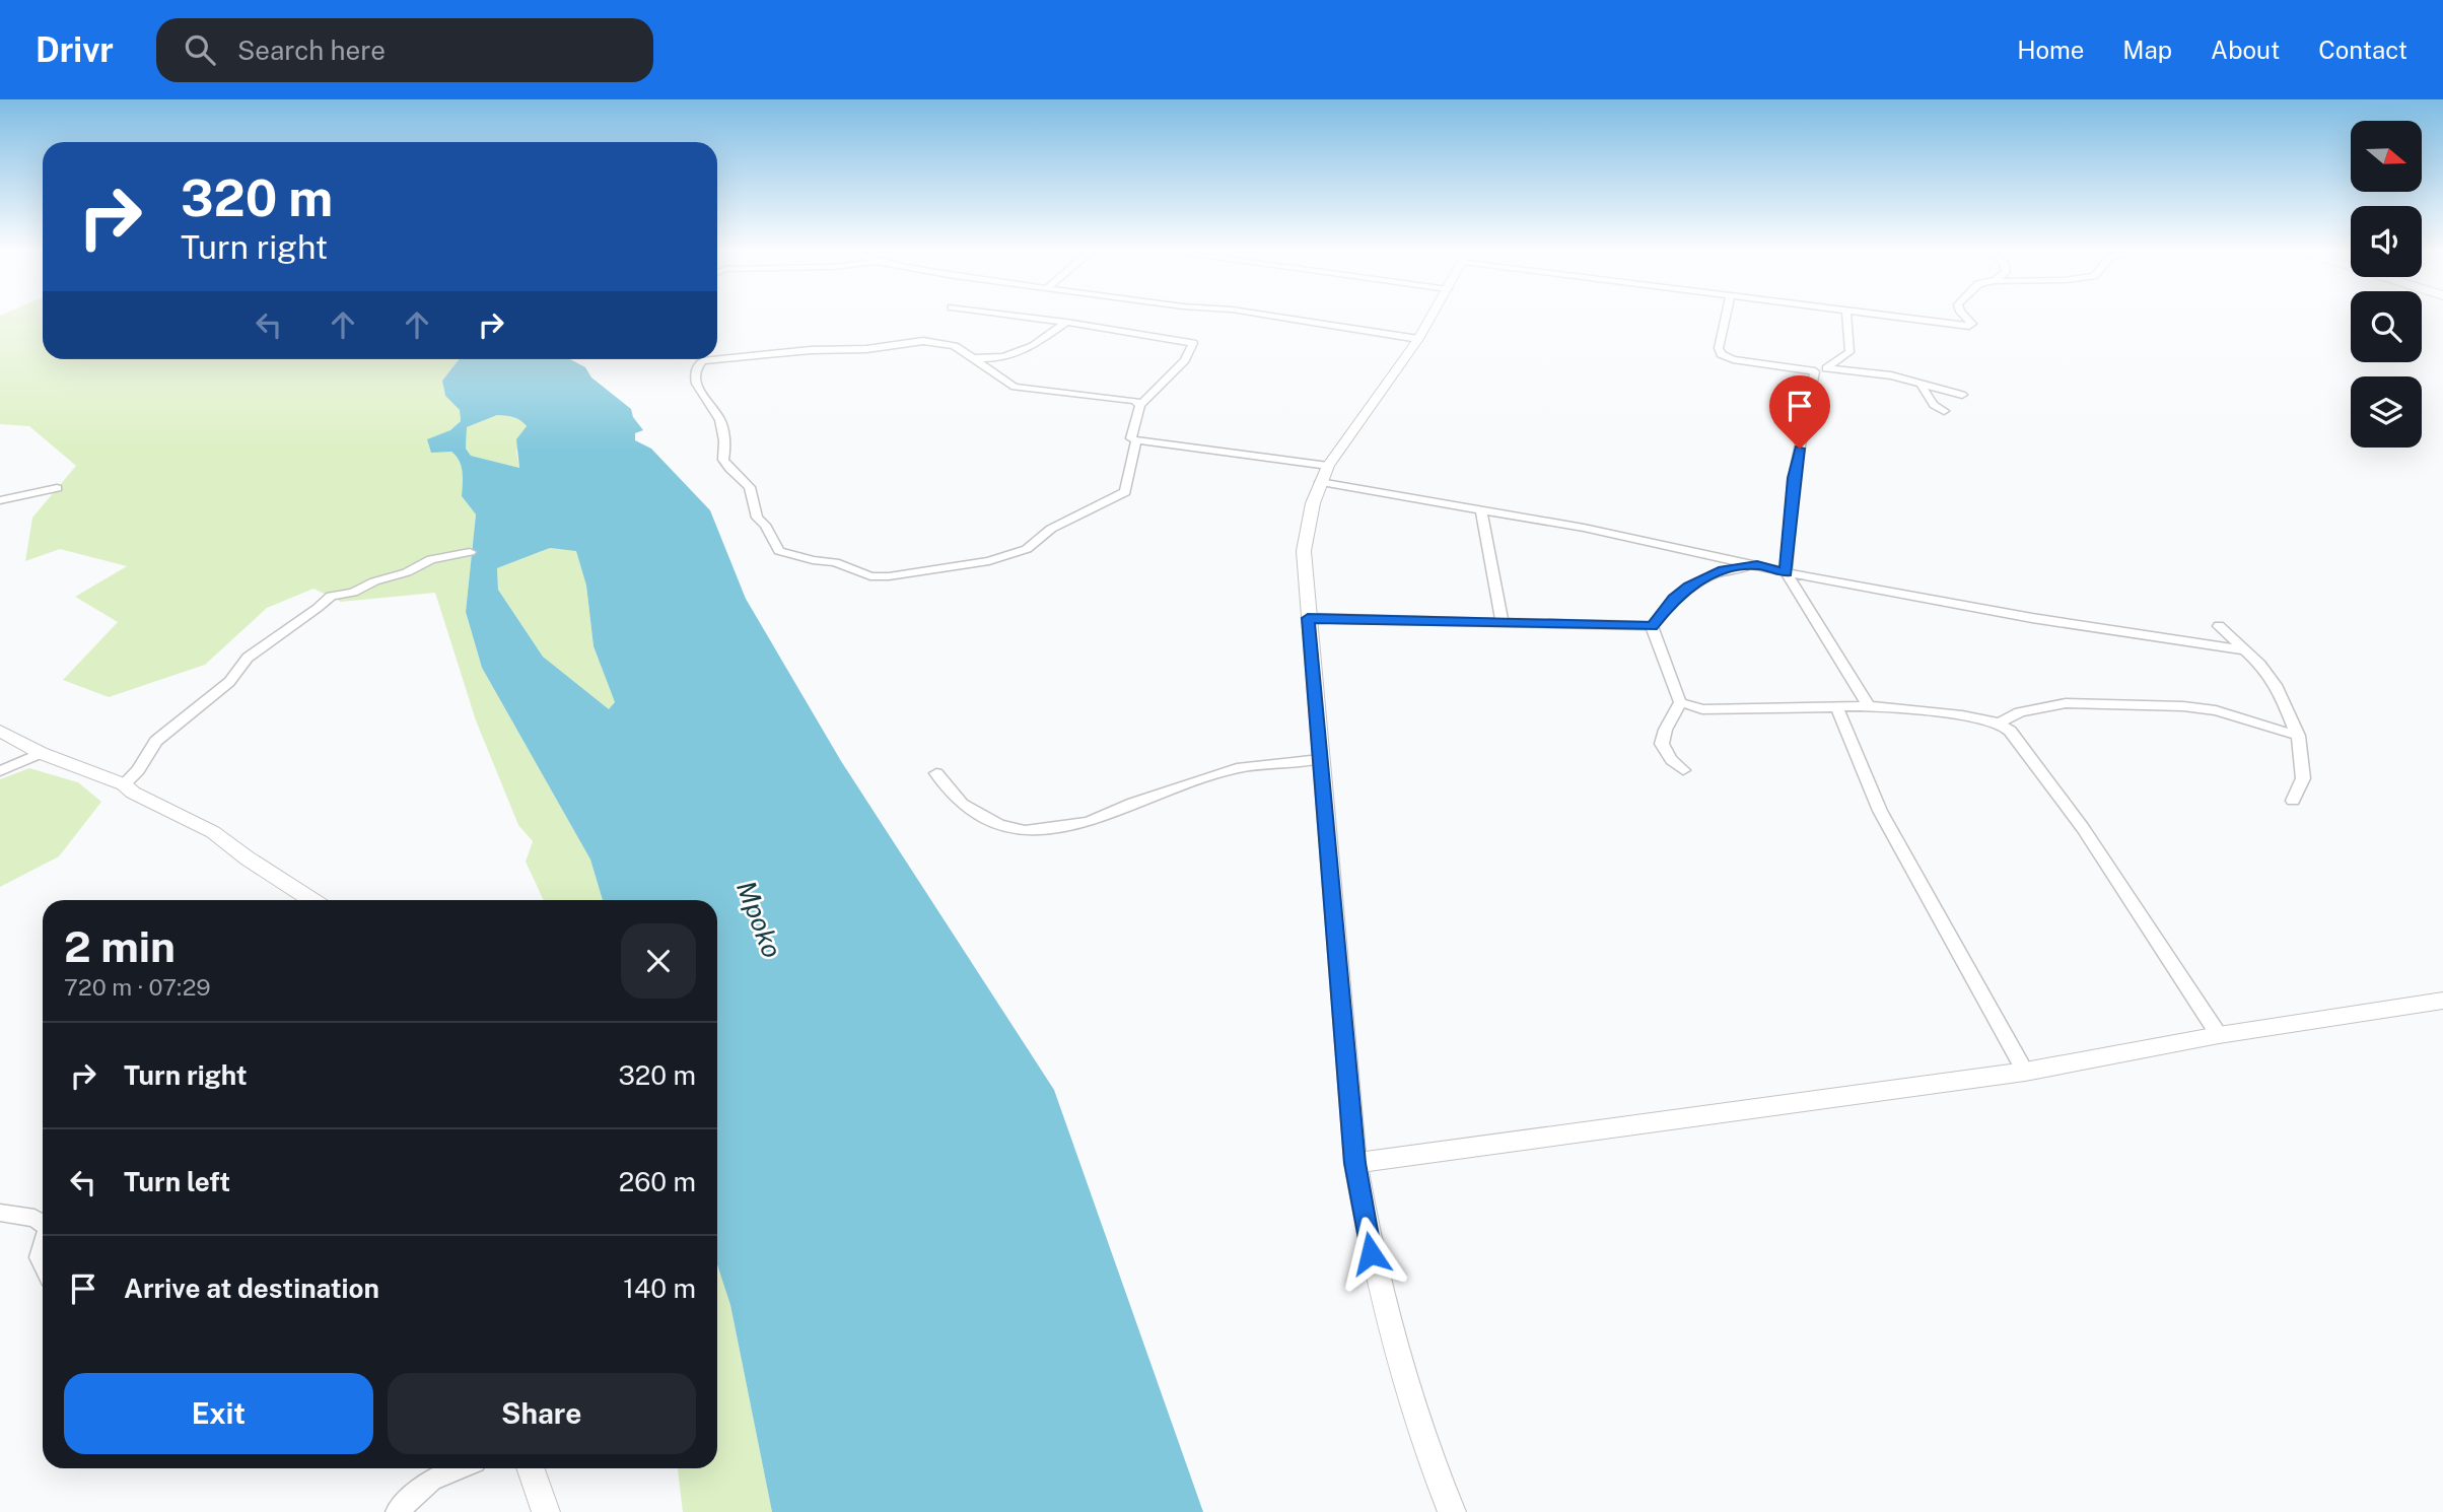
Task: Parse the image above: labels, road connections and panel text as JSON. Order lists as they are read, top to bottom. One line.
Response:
{"water":["Mpoko"],"north":"right","page":{"header":"Drivr","search":"Search here","nav":["Home","Map","About","Contact"],"turn":["320 m","Turn right"],"heading":["2 min","720 m · 07:29"],"list":[{"name":"Turn right","value":"320 m"},{"name":"Turn left","value":"260 m"},{"name":"Arrive at destination","value":"140 m"}],"buttons":["Exit","Share"]}}
